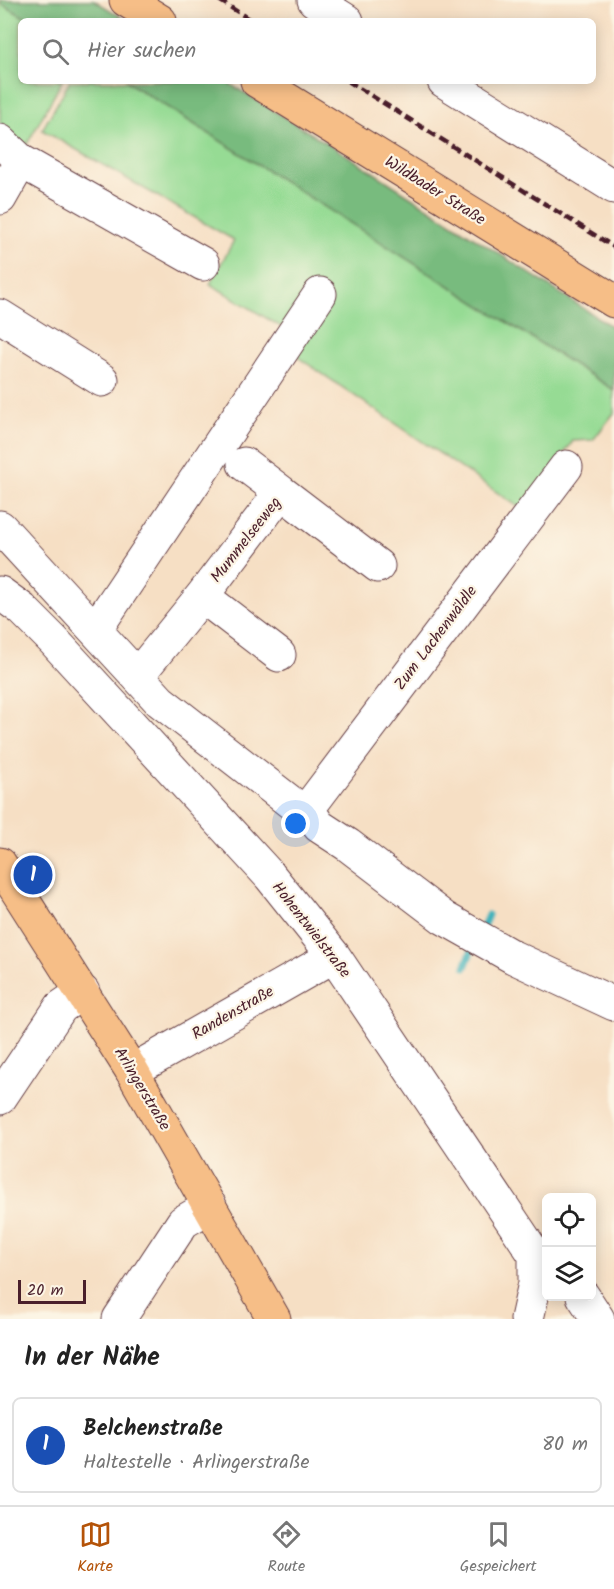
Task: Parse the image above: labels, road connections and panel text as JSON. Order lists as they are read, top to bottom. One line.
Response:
{"streets":{"main road":["Wildbader Straße","Arlingerstraße"],"street":["Mummelseeweg","Zum Lachenwäldle","Hohentwielstraße","Randenstraße"]},"crossings":[["Hohentwielstraße","Randenstraße"],["Randenstraße","Arlingerstraße"]],"scale_bar":"20 m","page":{"search":"Hier suchen","pins":"1","scale":"20 m","heading":"In der Nähe","list":[{"mark":"1","name":"Belchenstraße","note":"Haltestelle · Arlingerstraße","value":"80 m"}],"nav":["Karte","Route","Gespeichert"]}}
